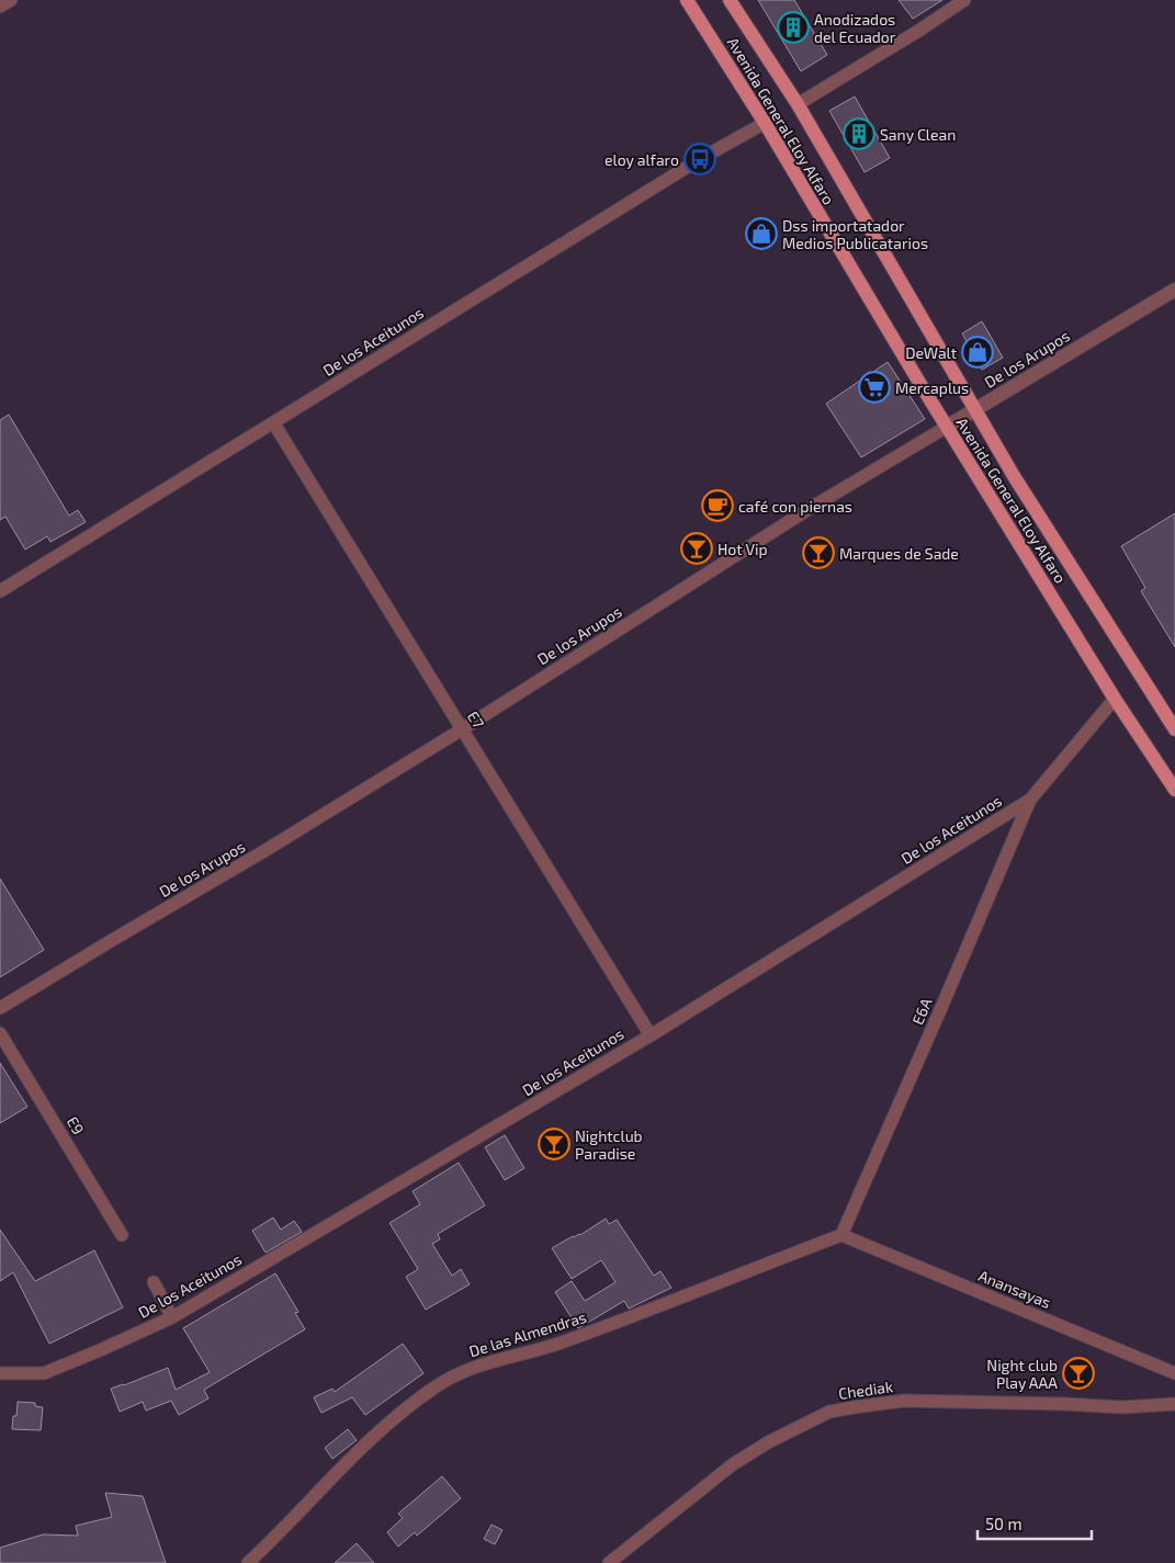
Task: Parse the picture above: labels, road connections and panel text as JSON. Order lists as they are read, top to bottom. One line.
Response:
{"streets":{"main road":["Avenida General Eloy Alfaro"],"street":["De los Aceitunos","De los Arupos","E7","E6A","E9","Anansayas","De las Almendras","Chediak"]},"crossings":[["Avenida General Eloy Alfaro","De los Aceitunos"],["Avenida General Eloy Alfaro","De los Arupos"],["De los Aceitunos","E7"],["De los Aceitunos","E6A"],["De los Arupos","E7"],["E6A","Anansayas"],["E6A","De las Almendras"],["Anansayas","De las Almendras"]],"places":{"building":["Anodizados del Ecuador","Sany Clean"],"bus stop":["eloy alfaro"],"shop":["Dss importatador Medios Publicatarios","DeWalt"],"supermarket":["Mercaplus"],"cafe":["café con piernas"],"bar":["Hot Vip","Marques de Sade","Nightclub Paradise","Night club Play AAA"]},"scale_bar":"50 m"}
